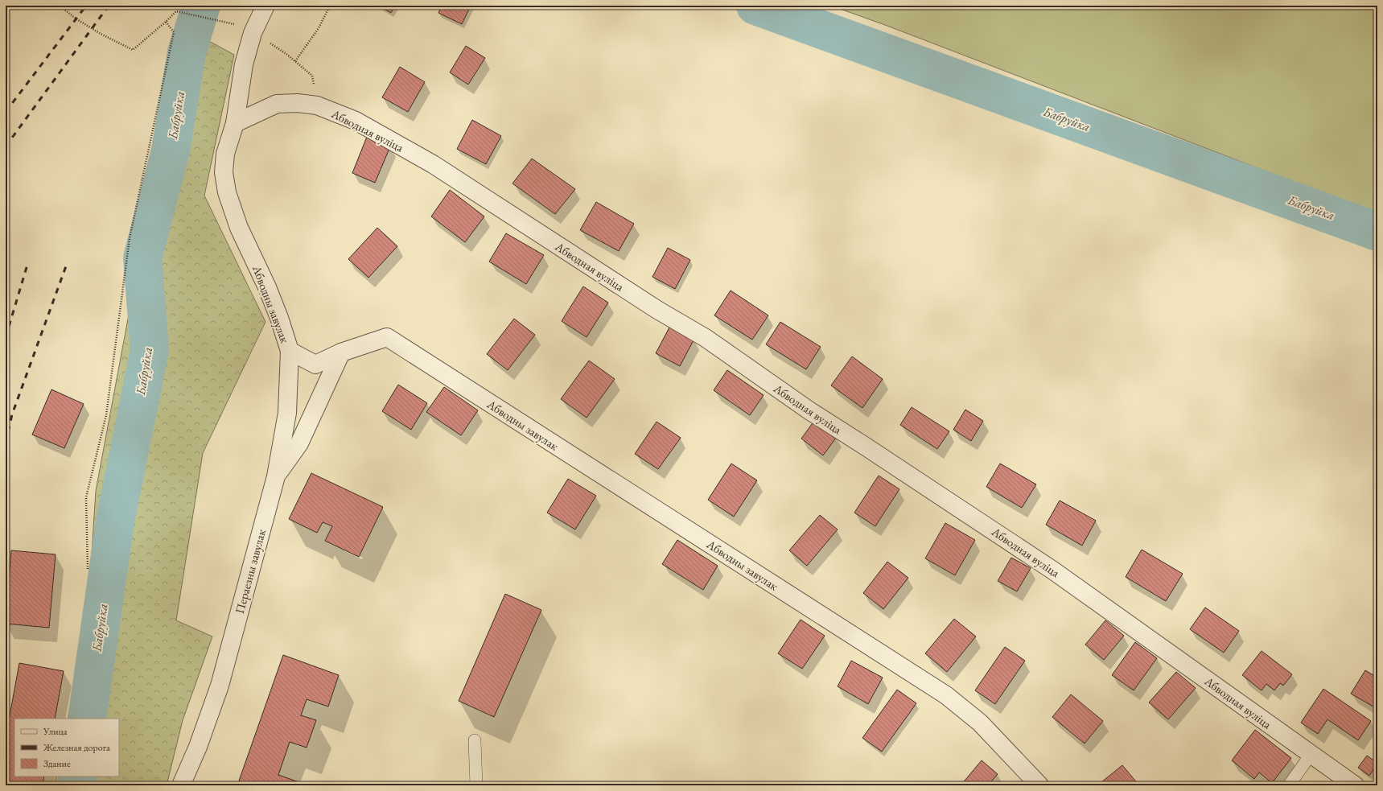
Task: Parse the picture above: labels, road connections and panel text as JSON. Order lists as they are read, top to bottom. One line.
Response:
{"streets":{"street":["Абводная вуліца","Абводны завулак","Пераезны завулак"]},"crossings":[["Абводная вуліца","Абводны завулак"],["Абводны завулак","Пераезны завулак"]],"water":["Бабруйка"],"legend":["Улица","Железная дорога","Здание"]}
